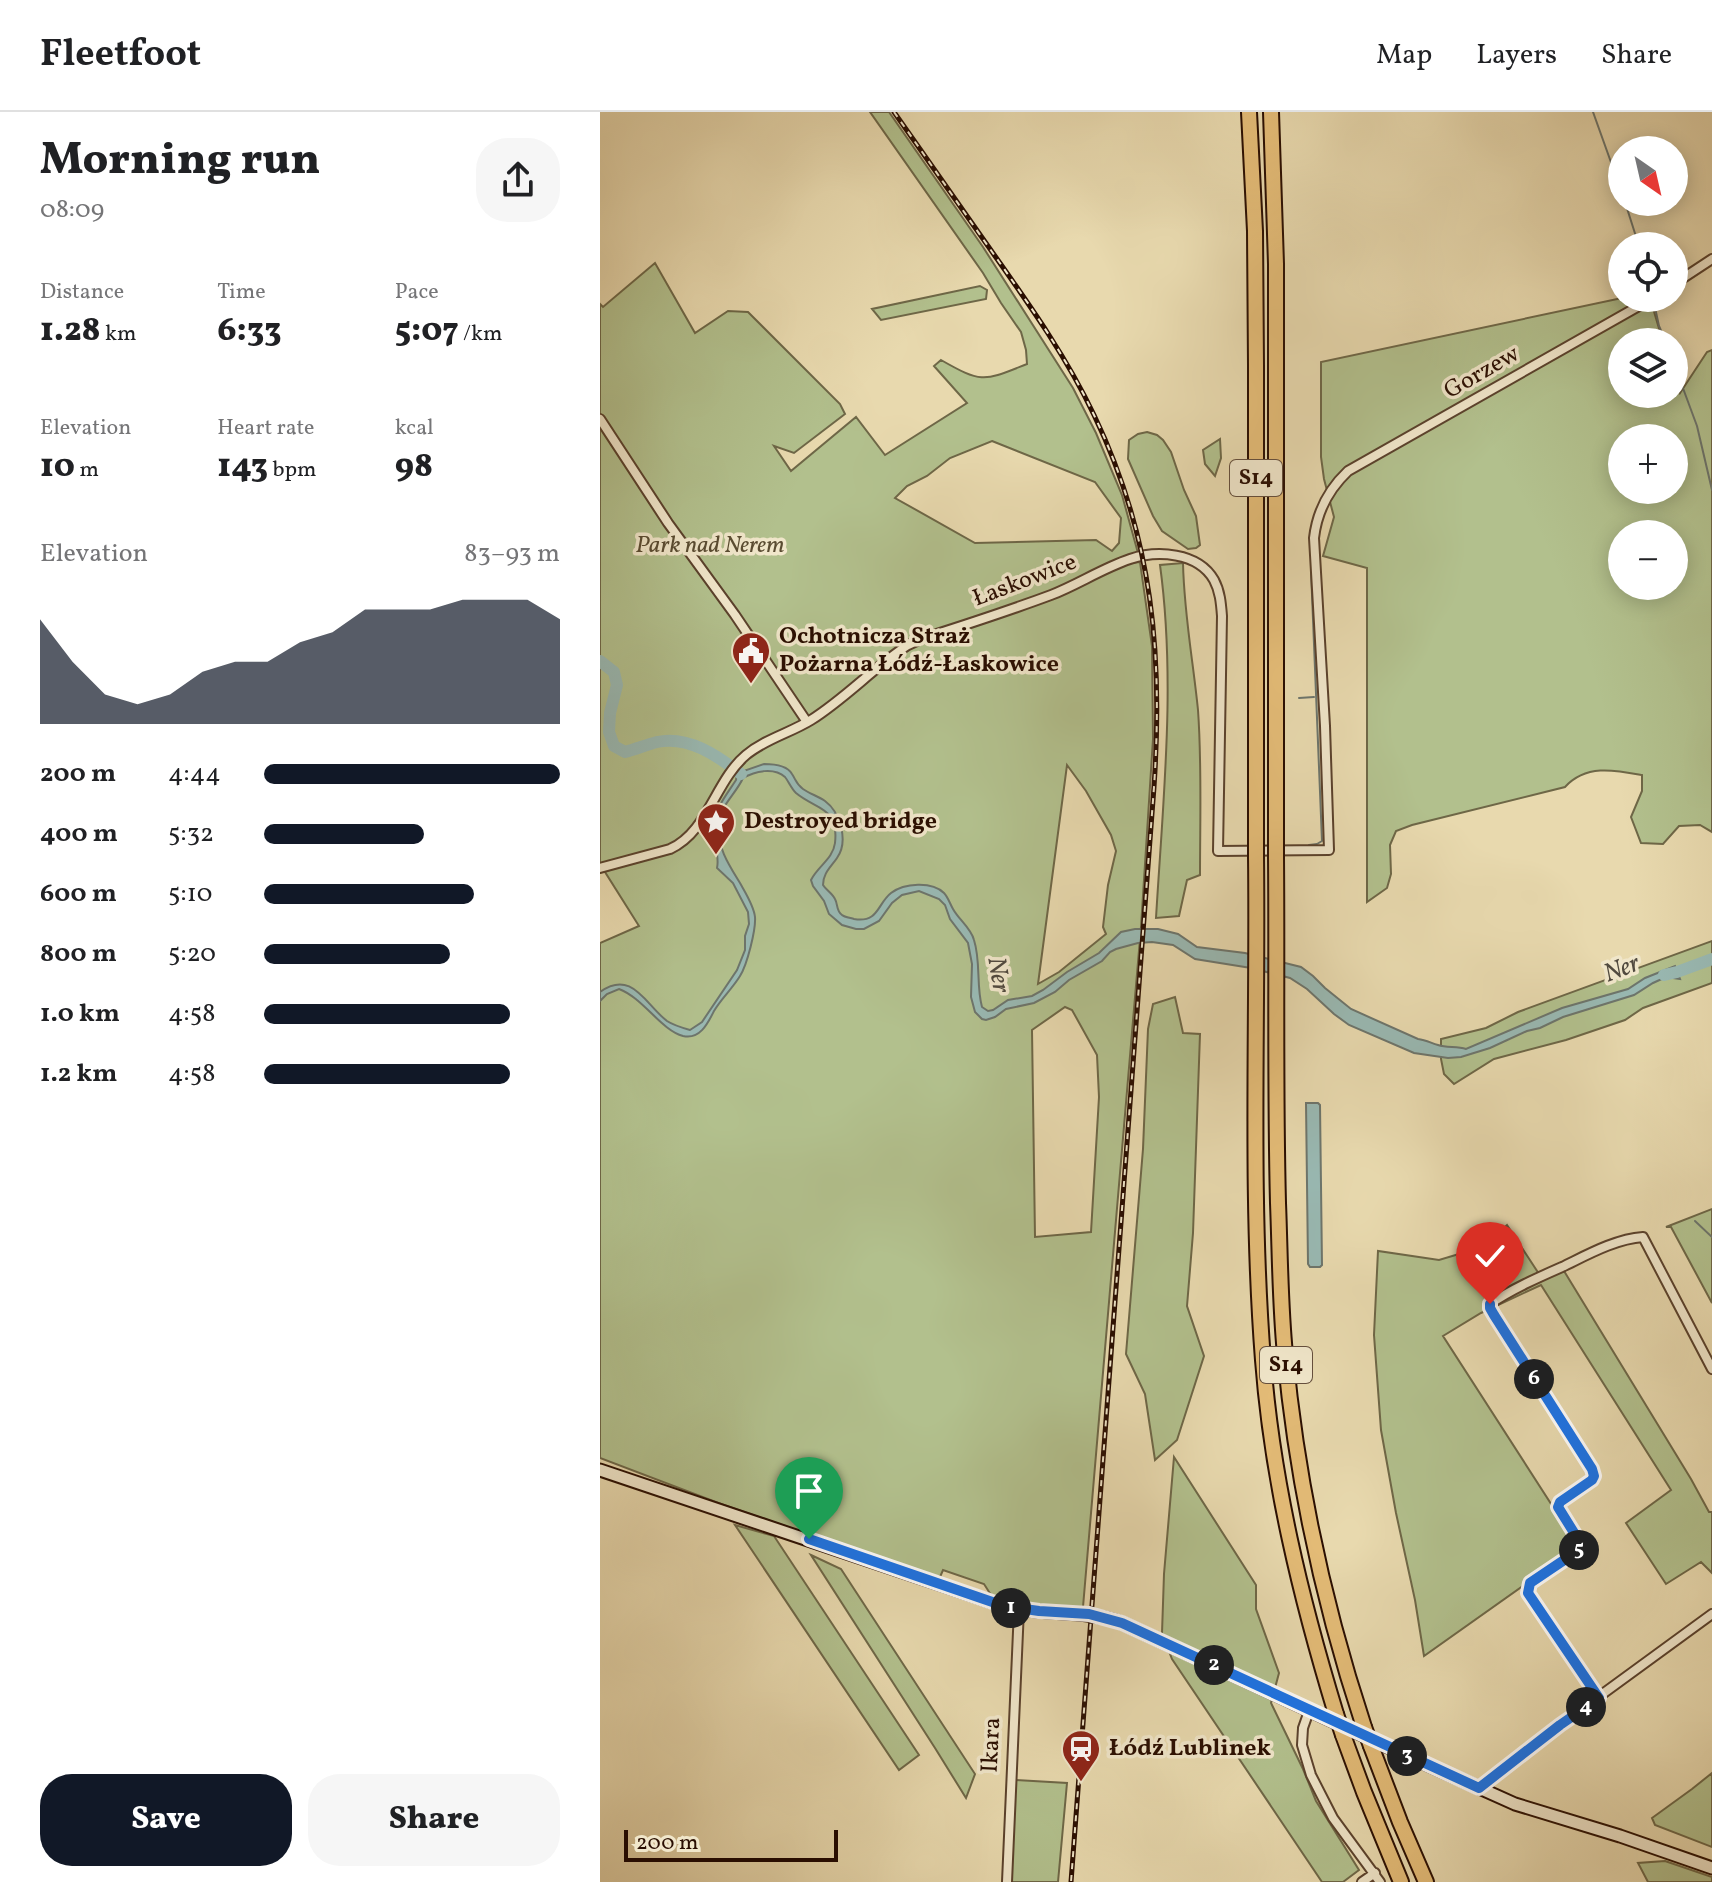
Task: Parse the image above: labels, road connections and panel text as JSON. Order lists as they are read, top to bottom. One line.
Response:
{"streets":{"highway":["S14"],"street":["Gorzew","Łaskowice","Ikara"]},"crossings":[["Gorzew","Łaskowice"]],"water":["Ner"],"parks":["Park nad Nerem"],"places":{"public building":["Ochotnicza Straż Pożarna Łódź-Łaskowice"],"place":["Destroyed bridge"],"station":["Łódź Lublinek"]},"scale_bar":"200 m","north":"bottom right","page":{"header":"Fleetfoot","nav":["Map","Layers","Share"],"heading":["Morning run","08:09"],"map_buttons":["+","−"],"stats":[["Distance","1.28 km"],["Time","6:33"],["Pace","5:07 /km"],["Elevation","10 m"],["Heart rate","143 bpm"],["kcal","98"]],"chart":["Elevation","83–93 m"],"list":[{"name":"200 m","note":"4:44"},{"name":"400 m","note":"5:32"},{"name":"600 m","note":"5:10"},{"name":"800 m","note":"5:20"},{"name":"1.0 km","note":"4:58"},{"name":"1.2 km","note":"4:58"}],"pins":["6","5","1","2","4","3"],"buttons":["Save","Share"],"scale":"200 m"}}
